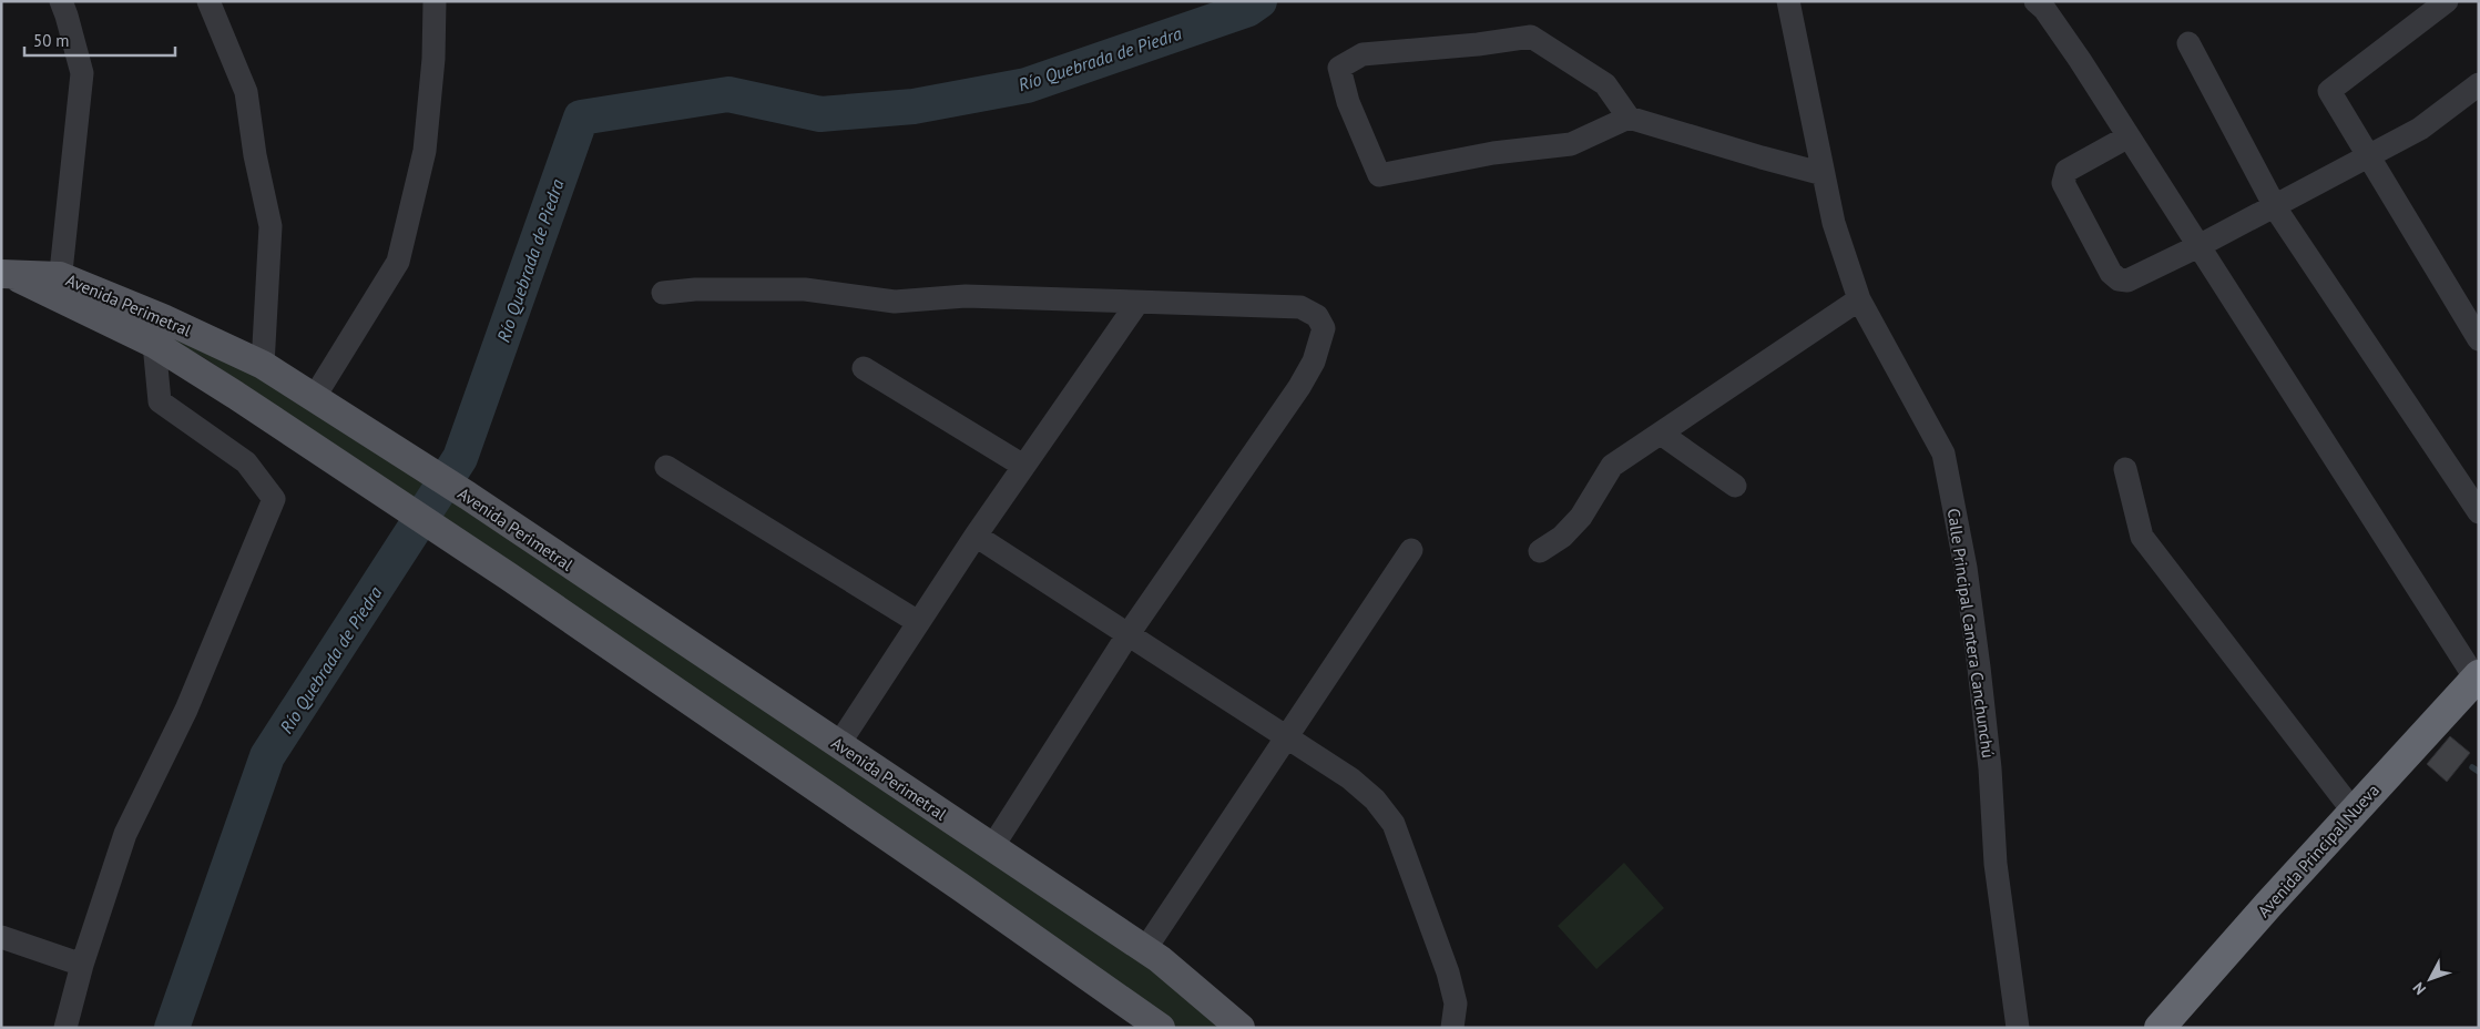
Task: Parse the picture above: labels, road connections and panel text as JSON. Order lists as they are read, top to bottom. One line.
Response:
{"streets":{"highway":["Avenida Principal Nueva"],"main road":["Avenida Perimetral"],"street":["Calle Principal Cantera Canchunchú"]},"water":["Río Quebrada de Piedra"],"scale_bar":"50 m","north":"bottom left"}
